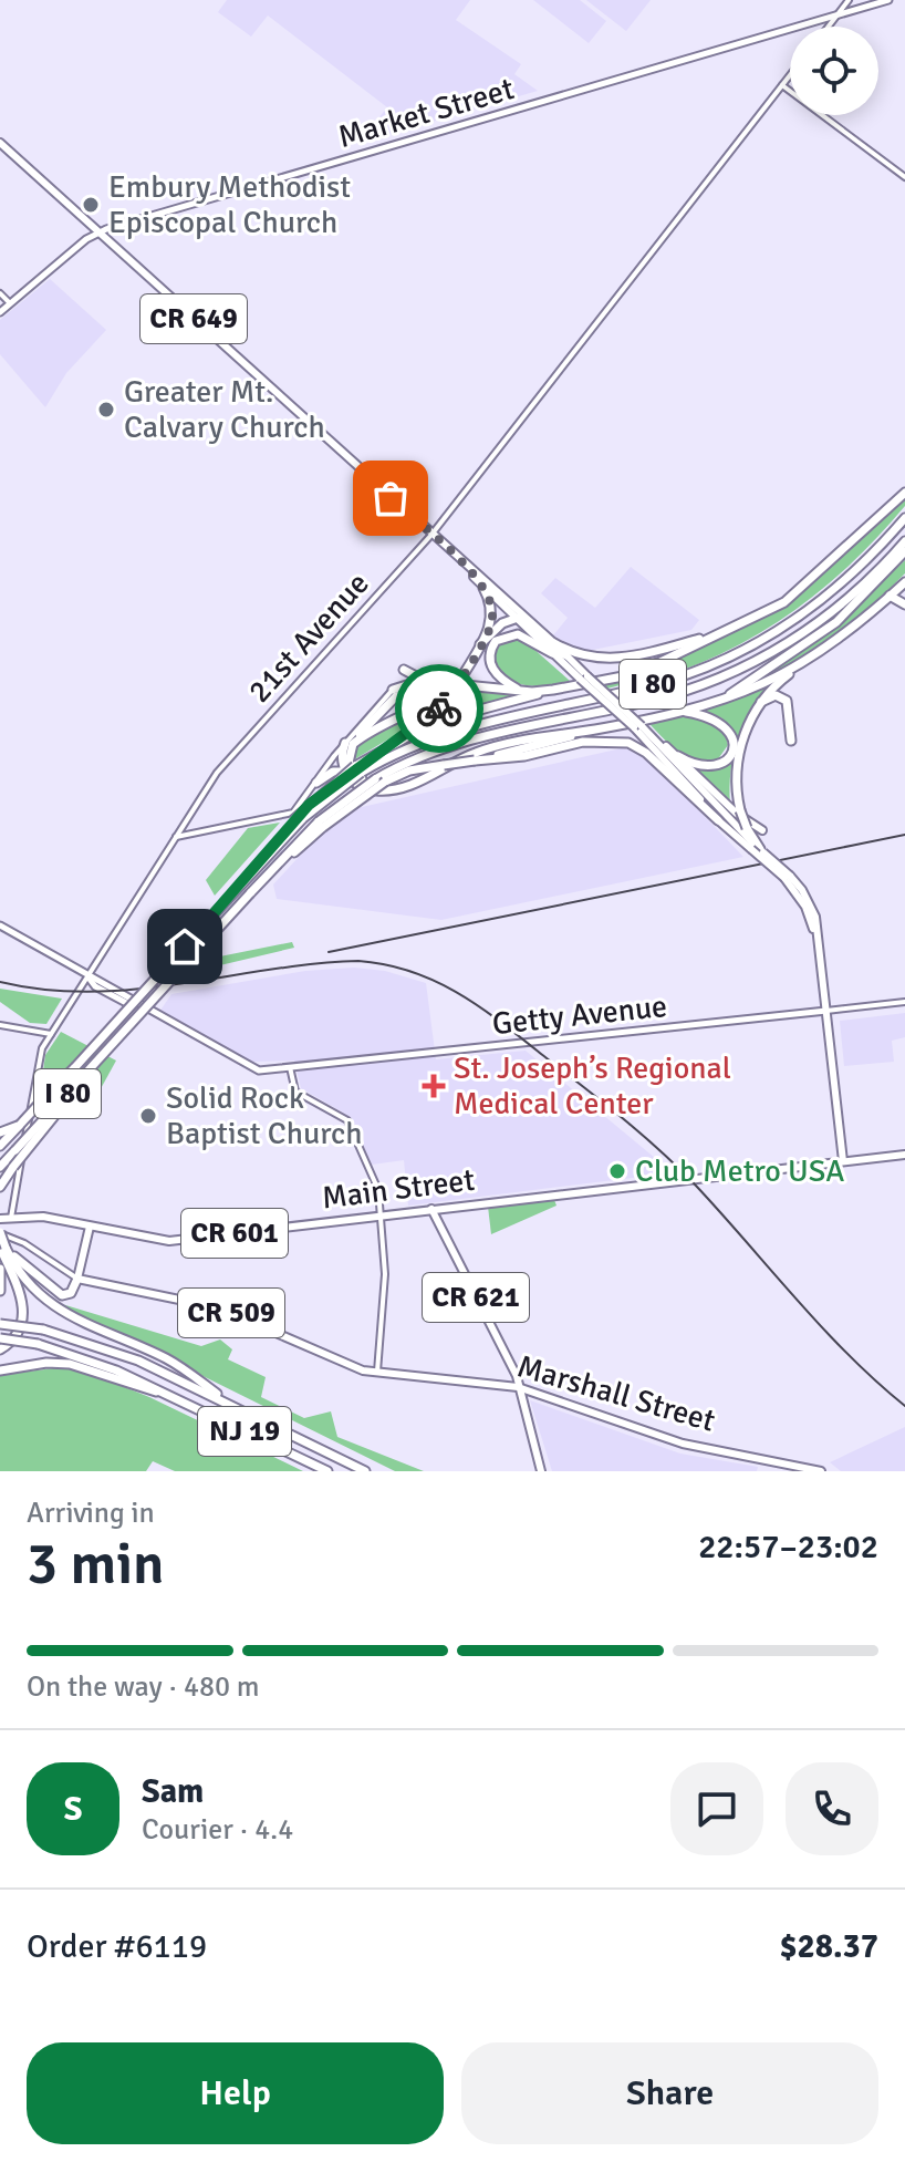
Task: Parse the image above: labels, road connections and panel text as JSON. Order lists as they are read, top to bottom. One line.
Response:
{"streets":{"highway":["I 80","NJ 19"],"main road":["Market Street","CR 649","Getty Avenue","Main Street","CR 601","CR 621","CR 509","Marshall Street"],"street":["21st Avenue"]},"crossings":[["Market Street","CR 649"],["CR 649","21st Avenue"],["CR 649","Getty Avenue"],["CR 649","Main Street"],["CR 649","CR 601"],["21st Avenue","Getty Avenue"],["21st Avenue","Main Street"],["Main Street","CR 601"],["Main Street","CR 621"],["CR 621","Marshall Street"]],"places":{"other":["Embury Methodist Episcopal Church","Greater Mt. Calvary Church","Solid Rock Baptist Church","Club Metro USA"],"health":["St. Joseph’s Regional Medical Center"]},"page":{"heading":["3 min","Arriving in","22:57–23:02"],"panel":["Sam","Courier · 4.4","Order #6119","$28.37"],"bar":"On the way · 480 m","round":"S","buttons":["Help","Share"]}}
